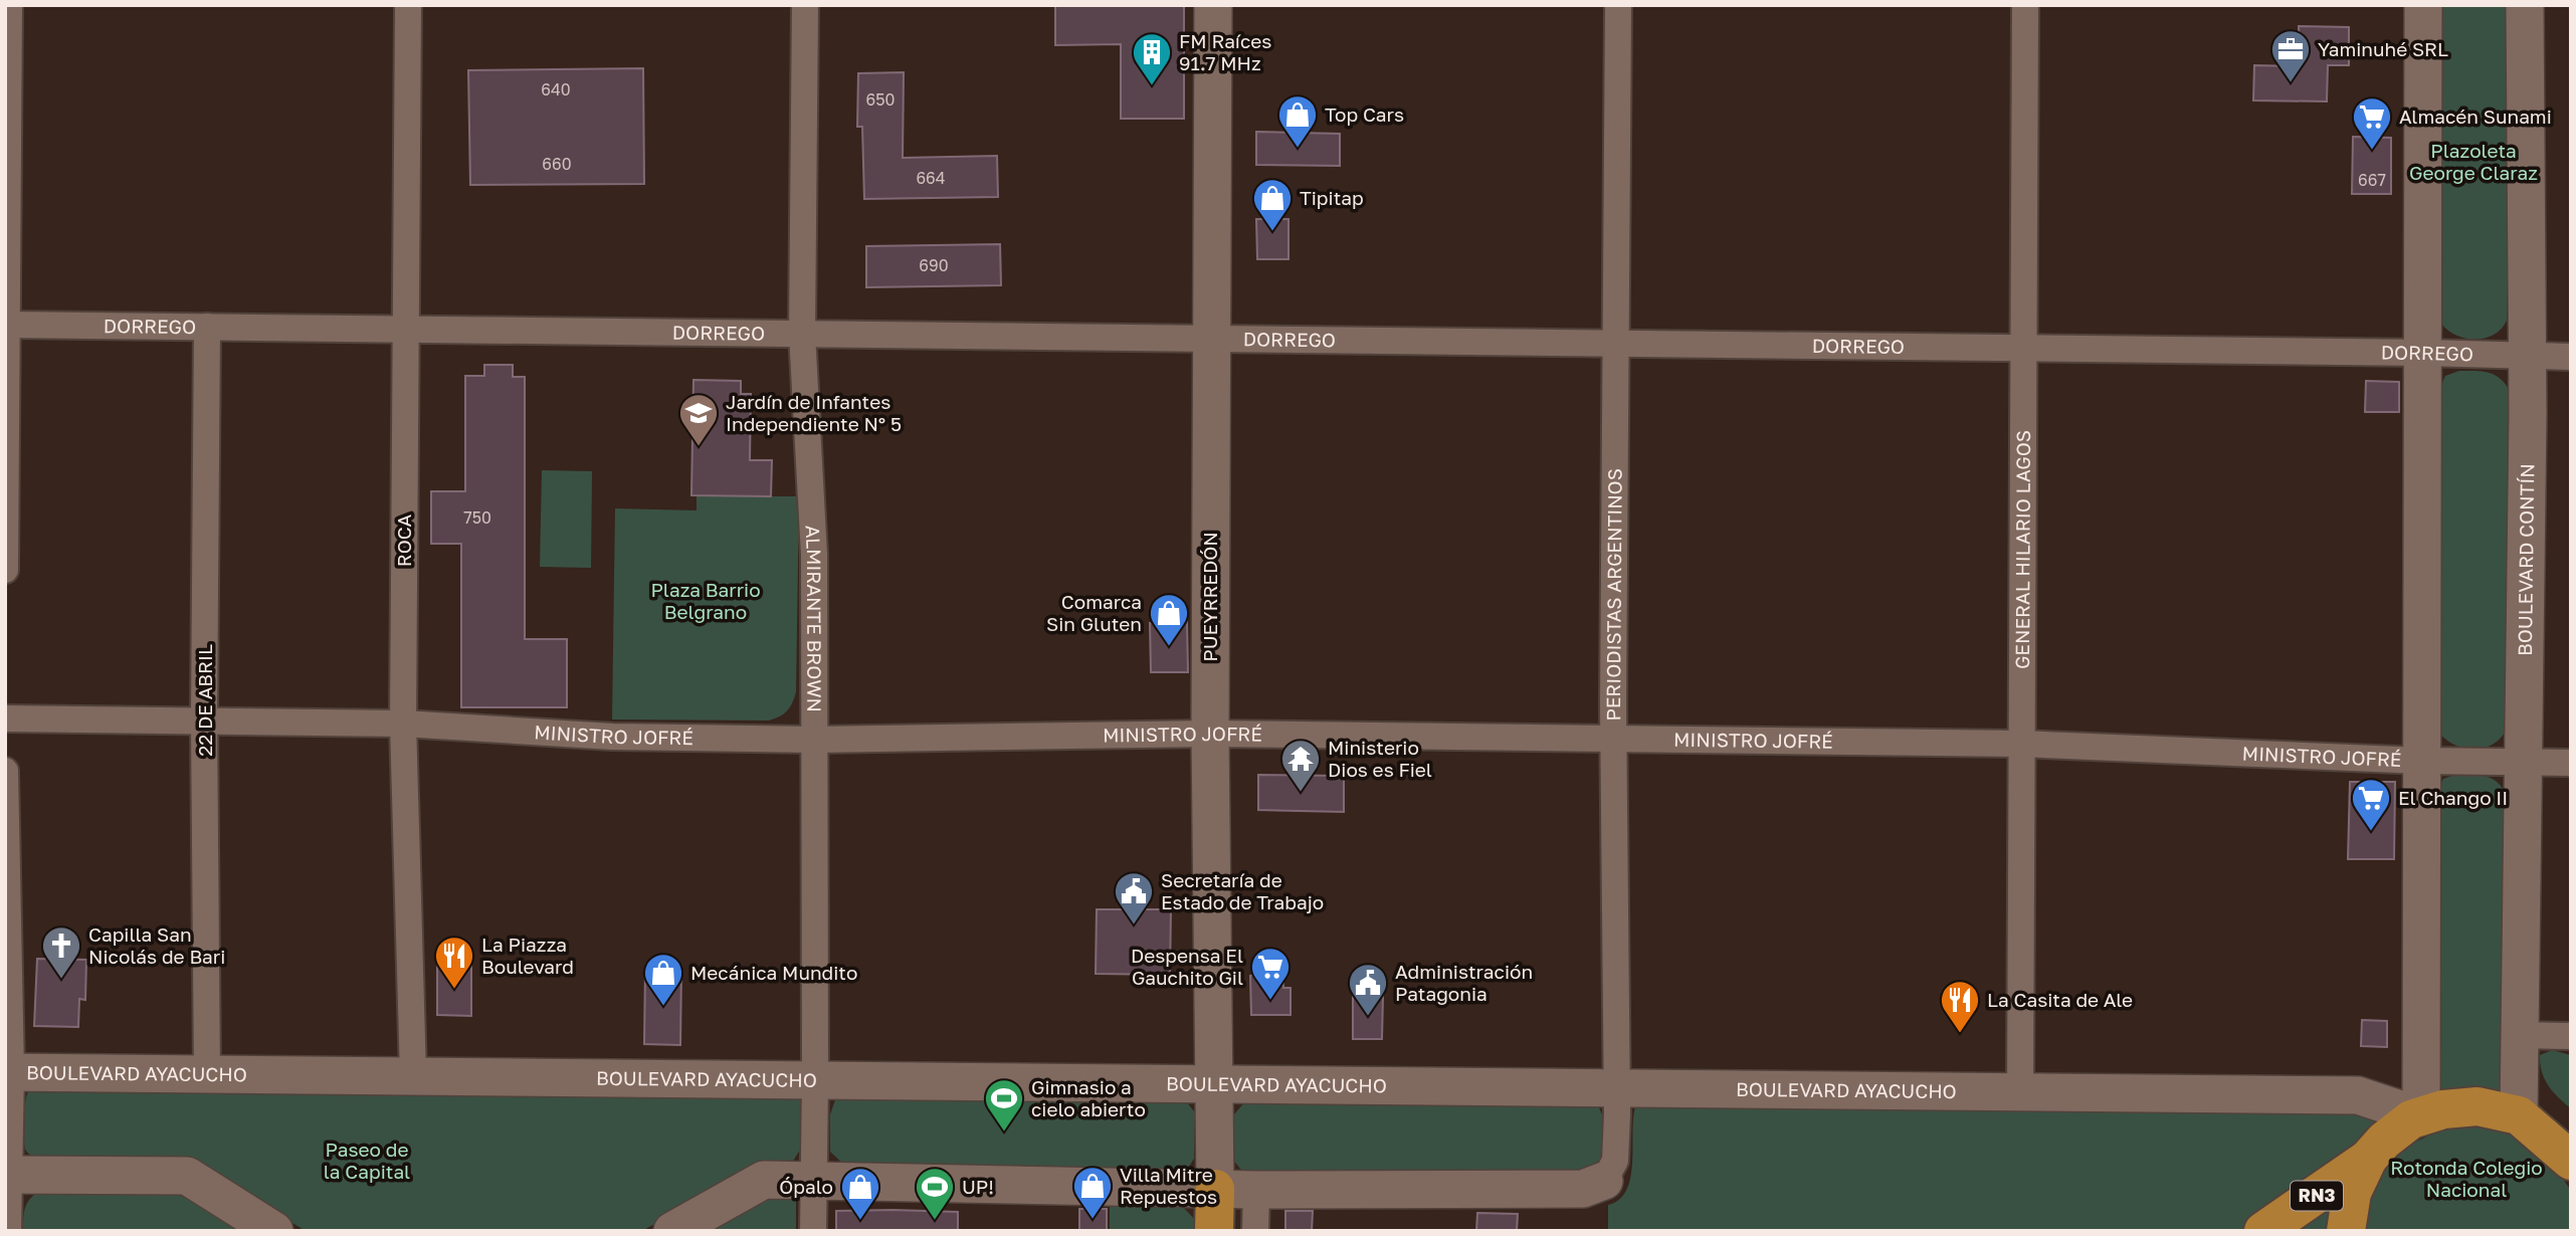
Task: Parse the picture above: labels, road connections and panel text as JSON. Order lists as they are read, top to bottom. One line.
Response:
{"streets":{"highway":["RN3"],"main road":["BOULEVARD CONTÍN","PUEYRREDÓN","BOULEVARD AYACUCHO"],"street":["DORREGO","ROCA","GENERAL HILARIO LAGOS","PERIODISTAS ARGENTINOS","ALMIRANTE BROWN","22 DE ABRIL","MINISTRO JOFRÉ"]},"crossings":[["DORREGO","ROCA"],["DORREGO","GENERAL HILARIO LAGOS"],["DORREGO","BOULEVARD CONTÍN"],["DORREGO","PERIODISTAS ARGENTINOS"],["DORREGO","PUEYRREDÓN"],["DORREGO","ALMIRANTE BROWN"],["DORREGO","22 DE ABRIL"],["ROCA","MINISTRO JOFRÉ"],["ROCA","BOULEVARD AYACUCHO"],["GENERAL HILARIO LAGOS","MINISTRO JOFRÉ"],["GENERAL HILARIO LAGOS","BOULEVARD AYACUCHO"],["BOULEVARD CONTÍN","MINISTRO JOFRÉ"],["BOULEVARD CONTÍN","RN3"],["PERIODISTAS ARGENTINOS","MINISTRO JOFRÉ"],["PERIODISTAS ARGENTINOS","BOULEVARD AYACUCHO"],["PUEYRREDÓN","MINISTRO JOFRÉ"],["PUEYRREDÓN","BOULEVARD AYACUCHO"],["ALMIRANTE BROWN","MINISTRO JOFRÉ"],["ALMIRANTE BROWN","BOULEVARD AYACUCHO"],["22 DE ABRIL","MINISTRO JOFRÉ"],["22 DE ABRIL","BOULEVARD AYACUCHO"],["BOULEVARD AYACUCHO","RN3"]],"parks":["Plazoleta George Claraz","Plaza Barrio Belgrano","Paseo de la Capital","Rotonda Colegio Nacional"],"places":{"office":["Yaminuhé SRL"],"building":["FM Raíces 91.7 MHz"],"shop":["Top Cars","Tipitap","Comarca Sin Gluten","Mecánica Mundito","Villa Mitre Repuestos","Ópalo"],"supermarket":["Almacén Sunami","El Chango II","Despensa El Gauchito Gil"],"school or university":["Jardín de Infantes Independiente N° 5"],"temple":["Ministerio Dios es Fiel"],"public building":["Secretaría de Estado de Trabajo","Administración Patagonia"],"church":["Capilla San Nicolás de Bari"],"restaurant":["La Piazza Boulevard","La Casita de Ale"],"sports":["Gimnasio a cielo abierto","UP!"]},"house_numbers":["640","650","660","664","667","690","750"]}
